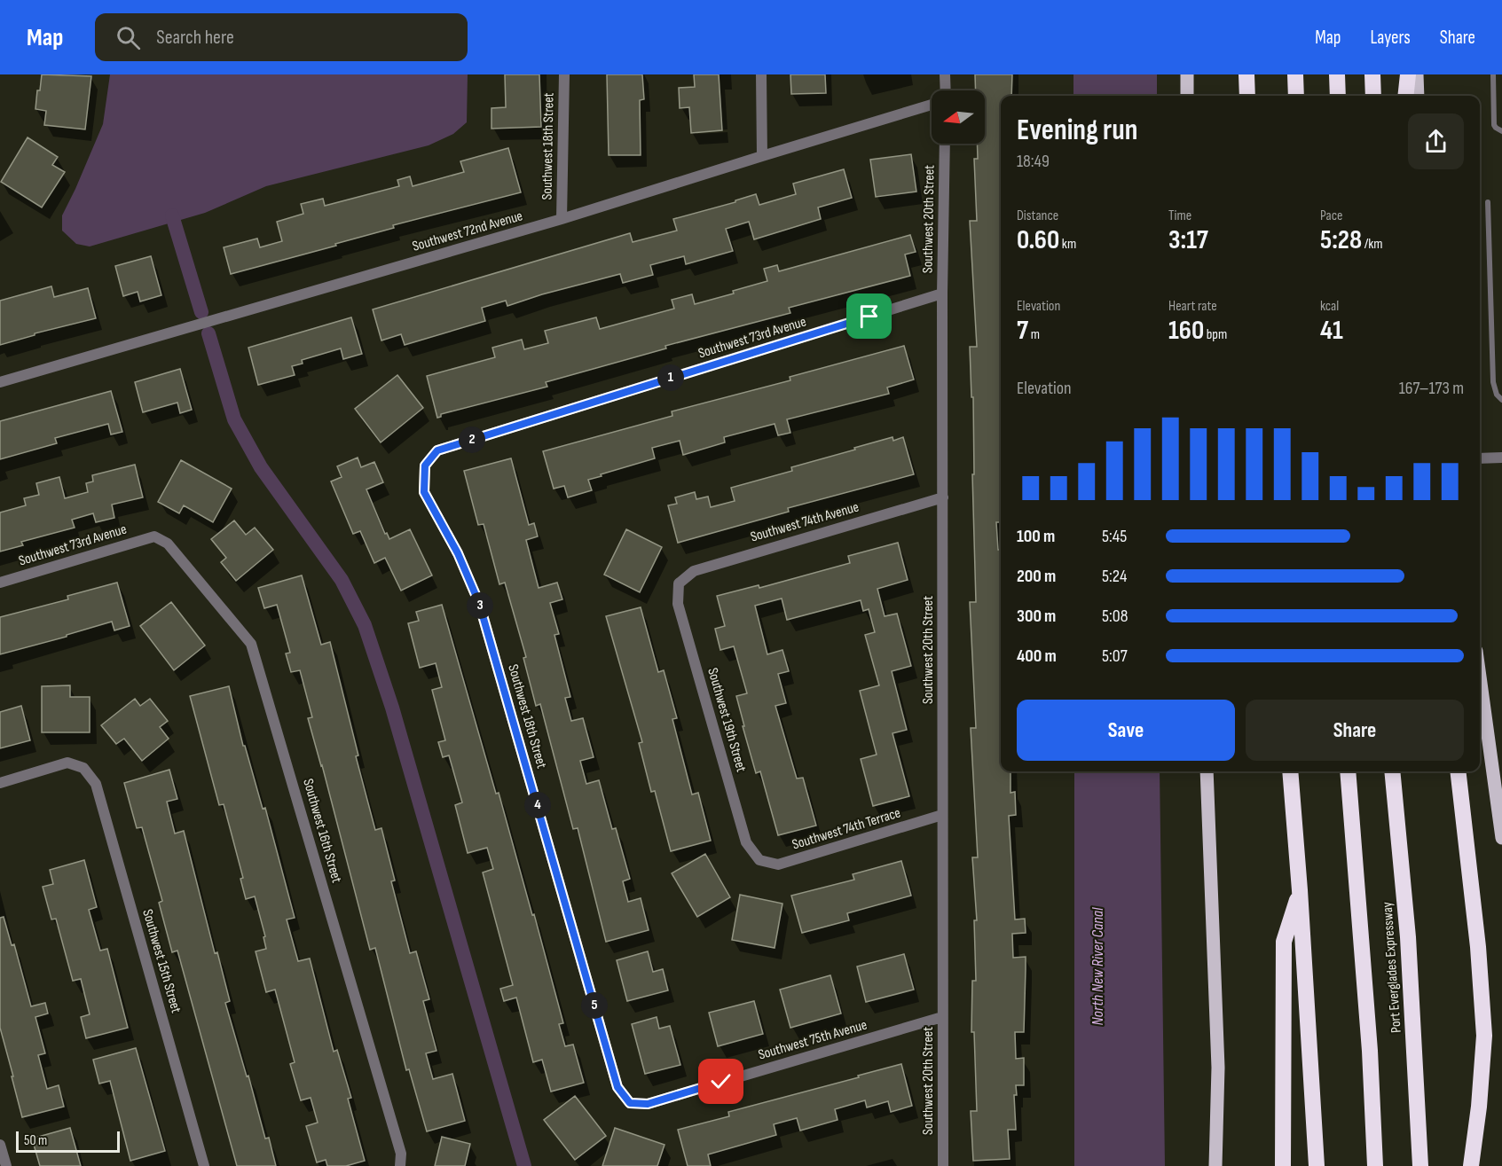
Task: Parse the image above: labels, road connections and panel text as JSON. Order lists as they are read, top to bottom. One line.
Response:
{"streets":{"highway":["Port Everglades Expressway"],"street":["Southwest 18th Street","Southwest 20th Street","Southwest 72nd Avenue","Southwest 73rd Avenue","Southwest 74th Avenue","Southwest 19th Street","Southwest 74th Terrace","Southwest 16th Street","Southwest 15th Street","Southwest 75th Avenue"]},"crossings":[["Southwest 18th Street","Southwest 72nd Avenue"],["Southwest 18th Street","Southwest 73rd Avenue"],["Southwest 18th Street","Southwest 75th Avenue"],["Southwest 20th Street","Southwest 73rd Avenue"],["Southwest 20th Street","Southwest 74th Avenue"],["Southwest 20th Street","Southwest 74th Terrace"],["Southwest 20th Street","Southwest 75th Avenue"],["Southwest 73rd Avenue","Southwest 16th Street"],["Southwest 74th Avenue","Southwest 19th Street"],["Southwest 19th Street","Southwest 74th Terrace"]],"water":["North New River Canal"],"scale_bar":"50 m","north":"left","page":{"header":"Map","search":"Search here","nav":["Map","Layers","Share"],"heading":["Evening run","18:49"],"stats":[["Distance","0.60 km"],["Time","3:17"],["Pace","5:28 /km"],["Elevation","7 m"],["Heart rate","160 bpm"],["kcal","41"]],"pins":["1","2","3","4","5"],"chart":["Elevation","167–173 m"],"list":[{"name":"100 m","note":"5:45"},{"name":"200 m","note":"5:24"},{"name":"300 m","note":"5:08"},{"name":"400 m","note":"5:07"}],"buttons":["Save","Share"],"scale":"50 m"}}
